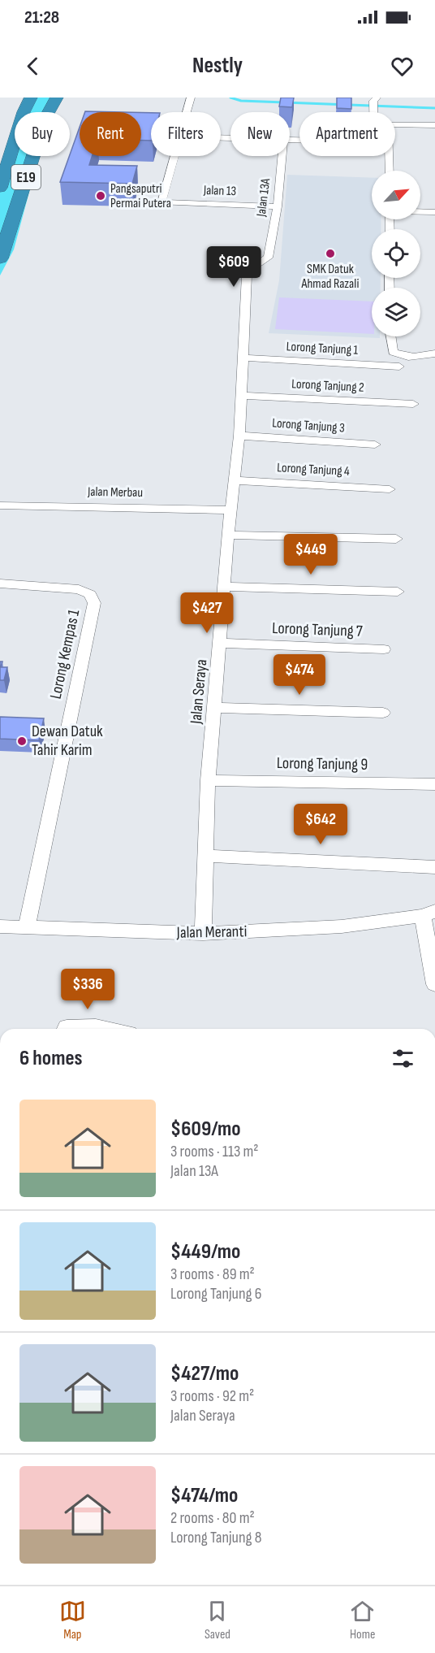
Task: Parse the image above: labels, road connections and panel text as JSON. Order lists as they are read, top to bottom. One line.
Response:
{"streets":{"highway":["E19"],"street":["Jalan 13","Jalan 13A","Lorong Tanjung 1","Lorong Tanjung 2","Lorong Tanjung 3","Lorong Tanjung 4","Jalan Merbau","Lorong Tanjung 7","Lorong Kempas 1","Jalan Seraya","Lorong Tanjung 9","Jalan Meranti"]},"crossings":[["Jalan 13","Jalan 13A"],["Jalan 13A","Jalan Seraya"],["Lorong Tanjung 1","Jalan Seraya"],["Lorong Tanjung 2","Jalan Seraya"],["Lorong Tanjung 3","Jalan Seraya"],["Lorong Tanjung 4","Jalan Seraya"],["Jalan Merbau","Jalan Seraya"],["Lorong Tanjung 7","Jalan Seraya"],["Lorong Kempas 1","Jalan Meranti"],["Jalan Seraya","Lorong Tanjung 9"],["Jalan Seraya","Jalan Meranti"]],"places":["Pangsaputri Permai Putera","SMK Datuk Ahmad Razali","Dewan Datuk Tahir Karim"],"north":"top right","page":{"status":"21:28","header":"Nestly","chip":["Buy","Rent","Filters","New","Apartment"],"price":["$609","$449","$427","$474","$642","$336"],"heading":"6 homes","list":[{"name":"$609/mo","note":"3 rooms · 113 m² · Jalan 13A"},{"name":"$449/mo","note":"3 rooms · 89 m² · Lorong Tanjung 6"},{"name":"$427/mo","note":"3 rooms · 92 m² · Jalan Seraya"},{"name":"$474/mo","note":"2 rooms · 80 m² · Lorong Tanjung 8"}],"tabs":["Map","Saved","Home"]}}
